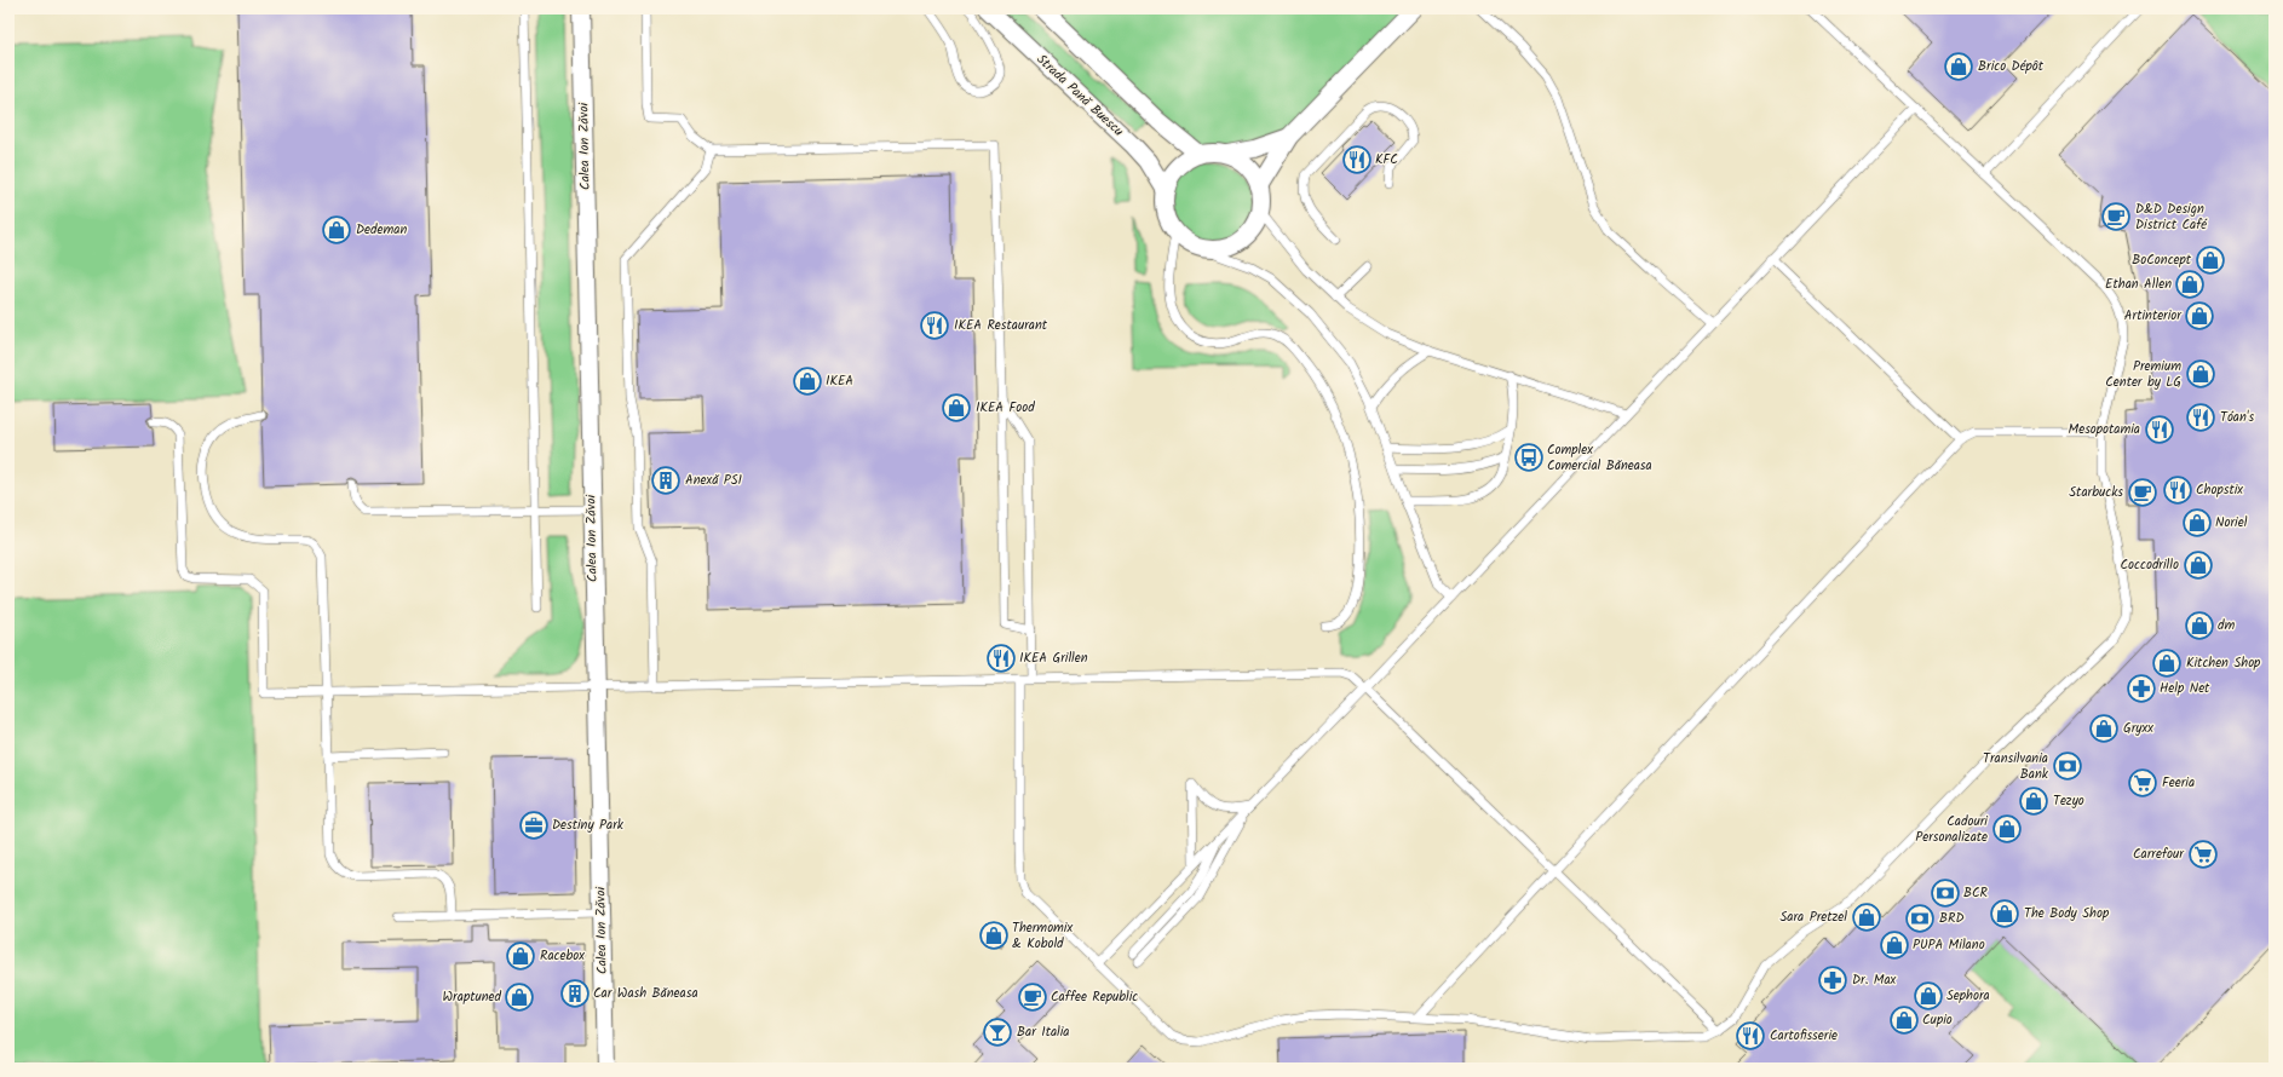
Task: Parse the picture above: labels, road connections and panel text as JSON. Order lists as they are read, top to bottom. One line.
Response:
{"streets":{"street":["Strada Pană Buescu","Calea Ion Zăvoi"]},"places":{"shop":["Brico Dépôt","Dedeman","BoConcept","Ethan Allen","Artinterior","Premium Center by LG","IKEA","IKEA Food","Noriel","Coccodrillo","dm","Kitchen Shop","Gryxx","Tezyo","Cadouri Personalizate","The Body Shop","Sara Pretzel","Thermomix & Kobold","PUPA Milano","Racebox","Sephora","Wraptuned","Cupio"],"restaurant":["KFC","IKEA Restaurant","Tóan's","Mesopotamia","Chopstix","IKEA Grillen","Cartofisserie"],"cafe":["D&D Design District Café","Starbucks","Caffee Republic"],"bus stop":["Complex Comercial Băneasa"],"building":["Anexă PSI","Car Wash Băneasa"],"pharmacy":["Help Net","Dr. Max"],"bank":["Transilvania Bank","BCR","BRD"],"supermarket":["Feeria","Carrefour"],"office":["Destiny Park"],"bar":["Bar Italia"]}}
